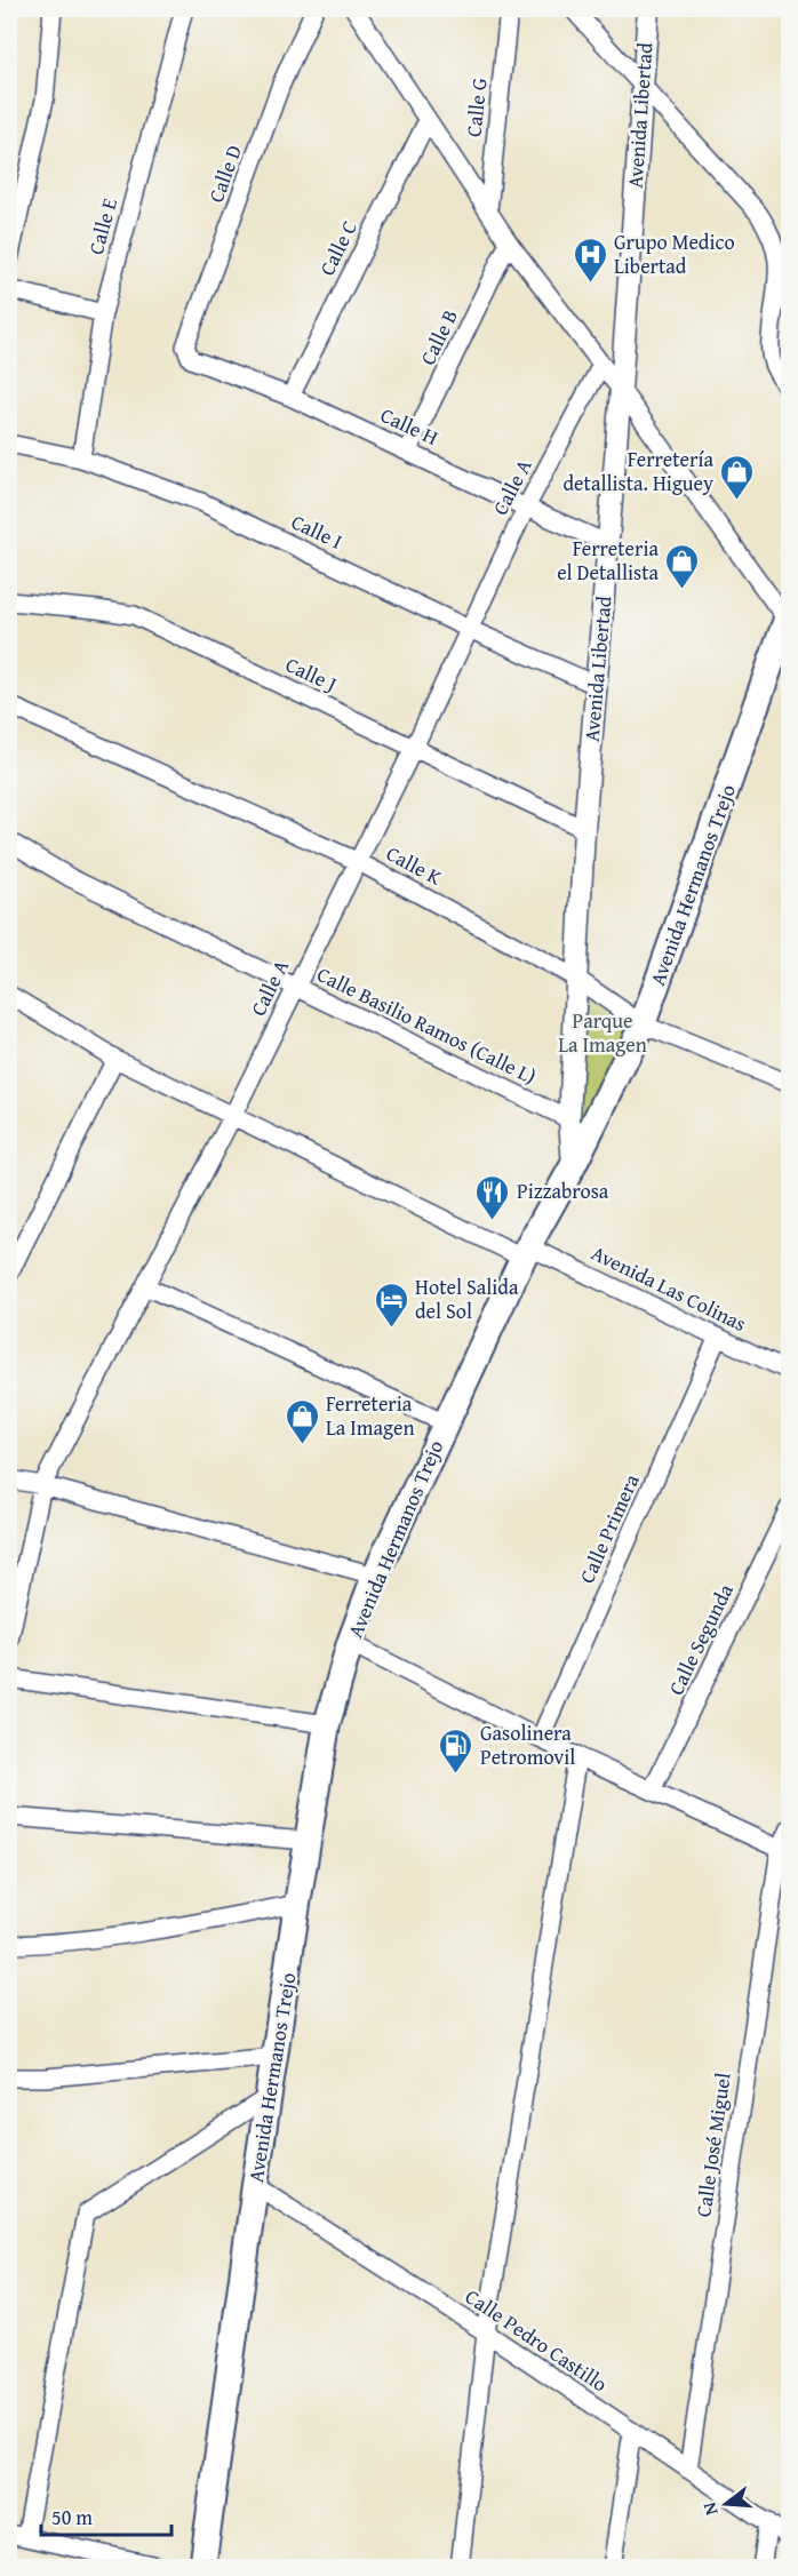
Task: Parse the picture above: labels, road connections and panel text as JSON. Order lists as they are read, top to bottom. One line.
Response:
{"streets":{"main road":["Avenida Hermanos Trejo"],"street":["Calle G","Avenida Libertad","Calle D","Calle E","Calle C","Calle B","Calle H","Calle A","Calle I","Calle J","Calle K","Calle Basilio Ramos (Calle L)","Avenida Las Colinas","Calle Primera","Calle Segunda","Calle José Miguel","Calle Pedro Castillo"]},"crossings":[["Avenida Libertad","Calle H"],["Avenida Libertad","Calle I"],["Avenida Libertad","Calle J"],["Avenida Libertad","Calle K"],["Avenida Libertad","Avenida Hermanos Trejo"],["Avenida Libertad","Calle Basilio Ramos (Calle L)"],["Calle D","Calle H"],["Calle E","Calle I"],["Calle C","Calle H"],["Calle B","Calle H"],["Calle H","Calle A"],["Calle A","Calle I"],["Calle A","Calle J"],["Calle A","Calle K"],["Calle A","Calle Basilio Ramos (Calle L)"],["Calle A","Avenida Las Colinas"],["Calle K","Avenida Hermanos Trejo"],["Avenida Hermanos Trejo","Avenida Las Colinas"],["Avenida Hermanos Trejo","Calle Pedro Castillo"],["Avenida Las Colinas","Calle Primera"],["Calle José Miguel","Calle Pedro Castillo"]],"parks":["Parque La Imagen"],"places":{"hospital":["Grupo Medico Libertad"],"shop":["Ferretería detallista. Higuey","Ferreteria el Detallista","Ferreteria La Imagen"],"restaurant":["Pizzabrosa"],"hotel":["Hotel Salida del Sol"],"fuel station":["Gasolinera Petromovil"]},"scale_bar":"50 m","north":"left"}
